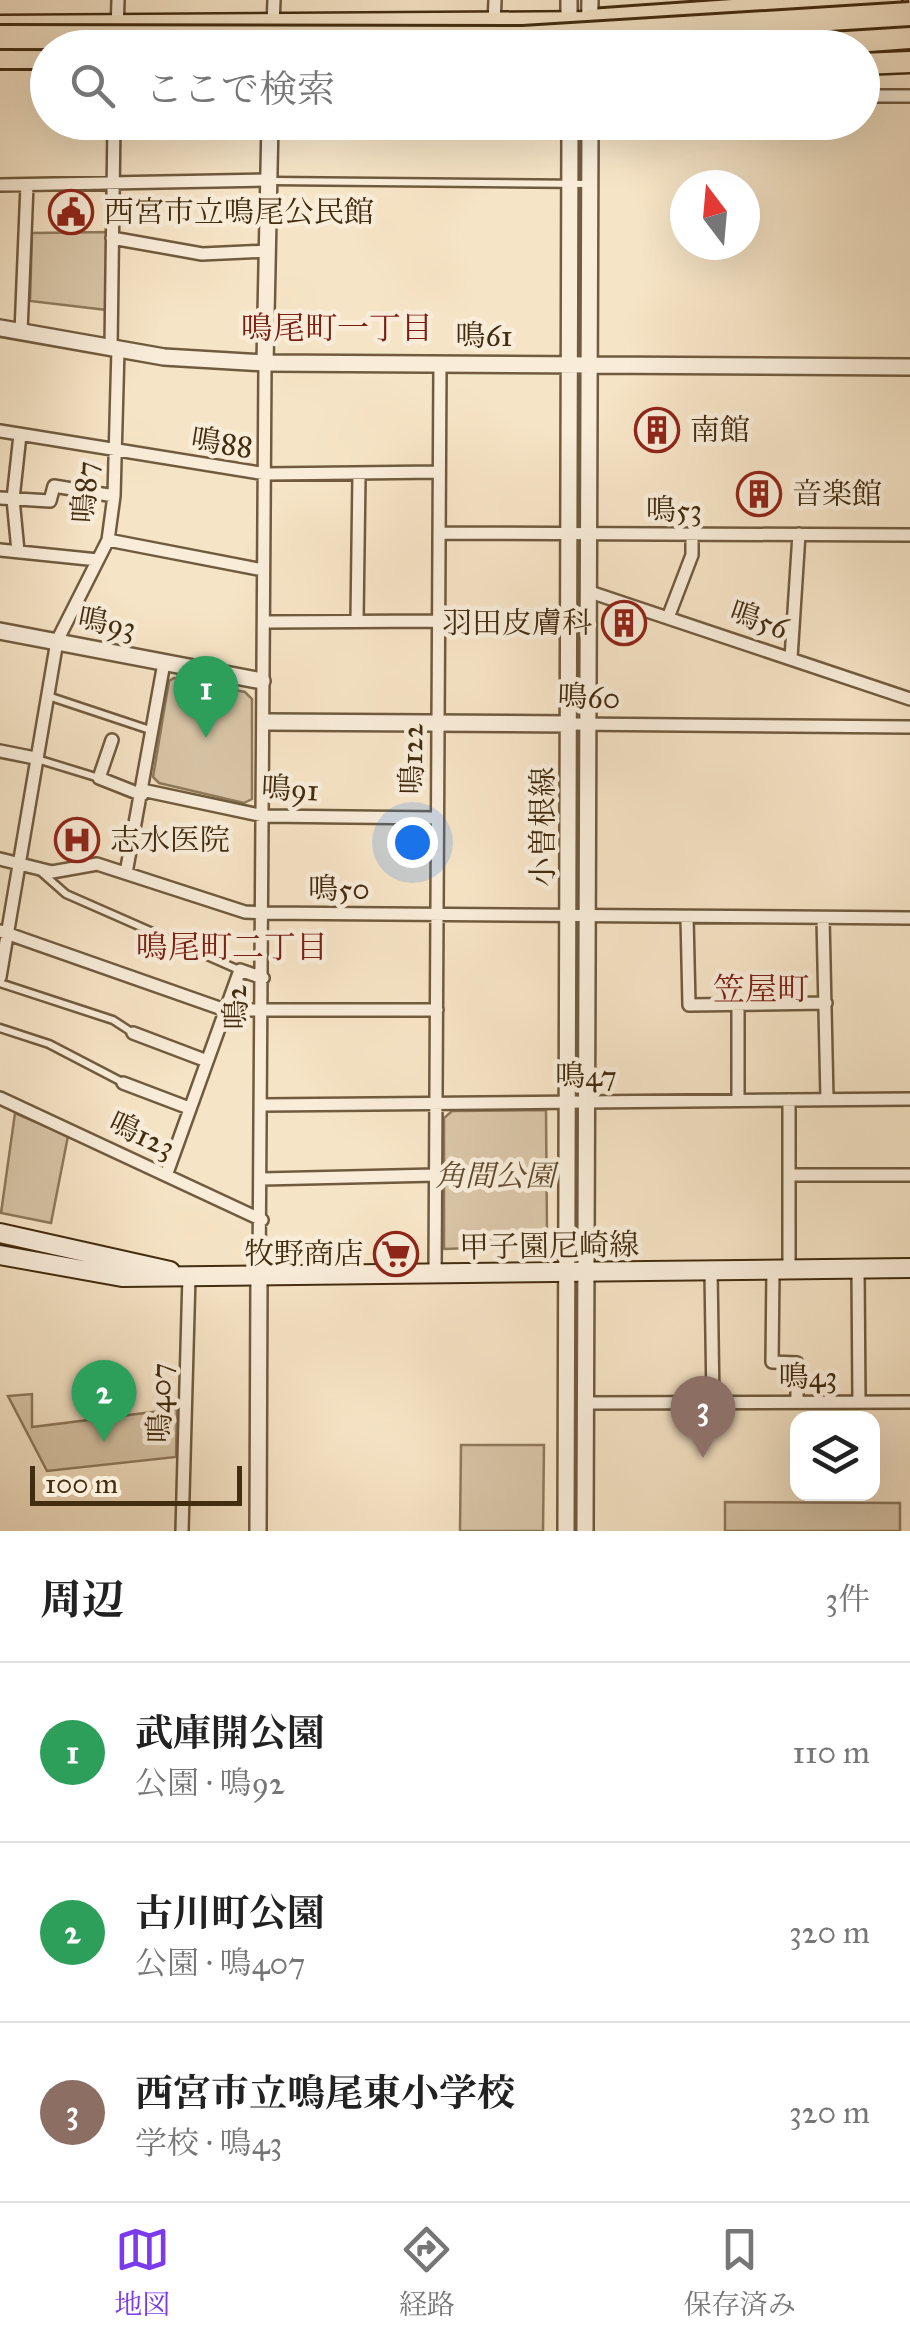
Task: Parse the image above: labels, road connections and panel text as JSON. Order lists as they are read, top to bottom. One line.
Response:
{"streets":{"main road":["甲子園尼崎線"],"street":["鳴61","鳴88","鳴87","鳴53","鳴56","鳴93","鳴60","鳴122","鳴91","小曽根線","鳴50","鳴2","鳴47","鳴123","鳴43","鳴407"]},"crossings":[["鳴61","鳴87"],["鳴61","鳴122"],["鳴61","小曽根線"],["鳴61","鳴2"],["鳴88","鳴87"],["鳴88","鳴122"],["鳴88","鳴2"],["鳴87","鳴2"],["鳴53","鳴122"],["鳴53","小曽根線"],["鳴56","小曽根線"],["鳴93","鳴2"],["鳴60","鳴122"],["鳴60","小曽根線"],["鳴60","鳴2"],["鳴122","鳴91"],["鳴122","鳴50"],["鳴122","鳴47"],["鳴122","甲子園尼崎線"],["鳴91","鳴2"],["小曽根線","鳴50"],["小曽根線","鳴47"],["小曽根線","甲子園尼崎線"],["小曽根線","鳴43"],["鳴50","鳴2"],["鳴2","鳴47"],["鳴2","鳴123"],["鳴2","甲子園尼崎線"],["甲子園尼崎線","鳴407"]],"districts":["鳴尾町一丁目","鳴尾町二丁目","笠屋町"],"parks":["角間公園"],"places":{"public building":["西宮市立鳴尾公民館"],"building":["南館","音楽館","羽田皮膚科"],"hospital":["志水医院"],"supermarket":["牧野商店"]},"scale_bar":"100 m","north":"top","page":{"search":"ここで検索","pins":["1","2","3"],"scale":"100 m","heading":["周辺","3件"],"list":[{"mark":"1","name":"武庫開公園","note":"公園 · 鳴92","value":"110 m"},{"mark":"2","name":"古川町公園","note":"公園 · 鳴407","value":"320 m"},{"mark":"3","name":"西宮市立鳴尾東小学校","note":"学校 · 鳴43","value":"320 m"}],"nav":["地図","経路","保存済み"]}}
